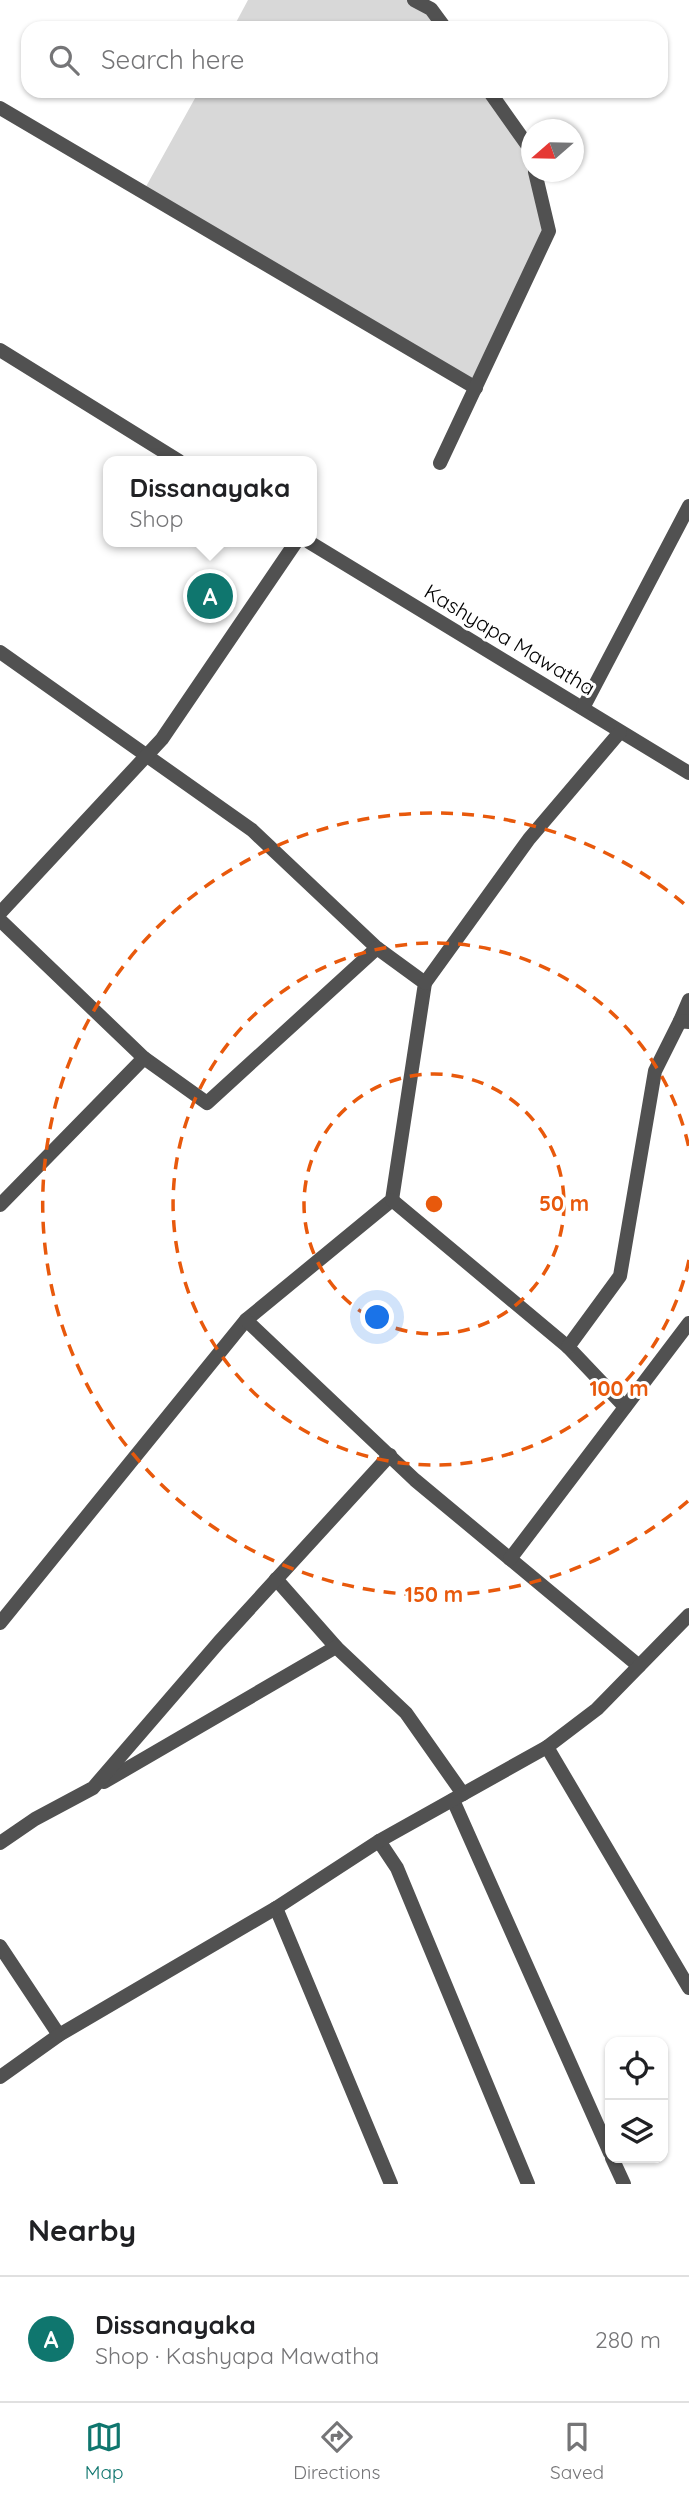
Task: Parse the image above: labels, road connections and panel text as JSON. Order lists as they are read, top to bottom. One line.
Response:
{"streets":{"street":["Kashyapa Mawatha"]},"north":"left","page":{"search":"Search here","popup":["Dissanayaka","Shop"],"pins":"A","heading":"Nearby","list":[{"mark":"A","name":"Dissanayaka","note":"Shop · Kashyapa Mawatha","value":"280 m"}],"nav":["Map","Directions","Saved"]},"rings":["50 m","100 m","150 m"]}
